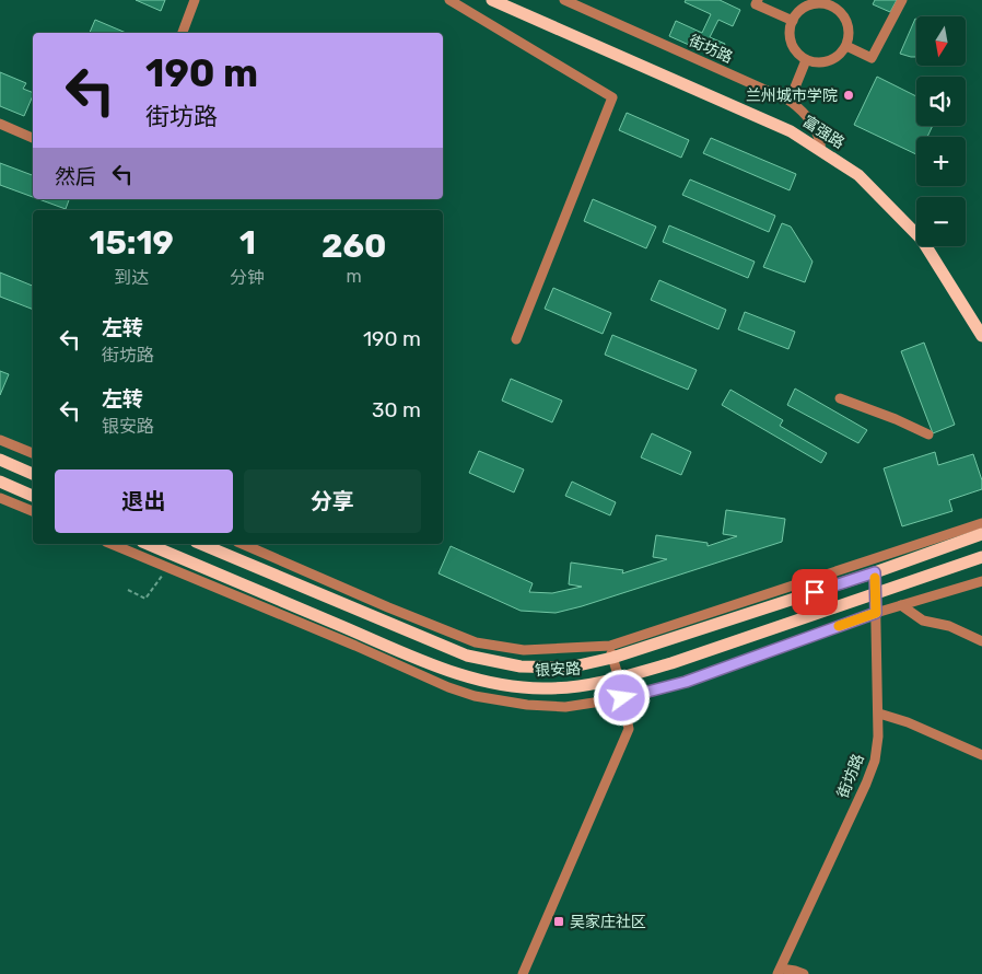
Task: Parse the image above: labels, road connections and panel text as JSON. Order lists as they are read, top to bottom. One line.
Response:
{"streets":{"main road":["富强路","银安路"],"street":["街坊路"]},"crossings":[["街坊路","富强路"],["街坊路","银安路"]],"places":{"other":["兰州城市学院"],"transit":["吴家庄社区"]},"north":"bottom","page":{"map_buttons":["+","−"],"turn":["190 m","街坊路"],"then":"然后","eta":["15:19","到达","1","分钟","260","m"],"list":[{"name":"左转","note":"街坊路","value":"190 m"},{"name":"左转","note":"银安路","value":"30 m"}],"buttons":["退出","分享"]}}
